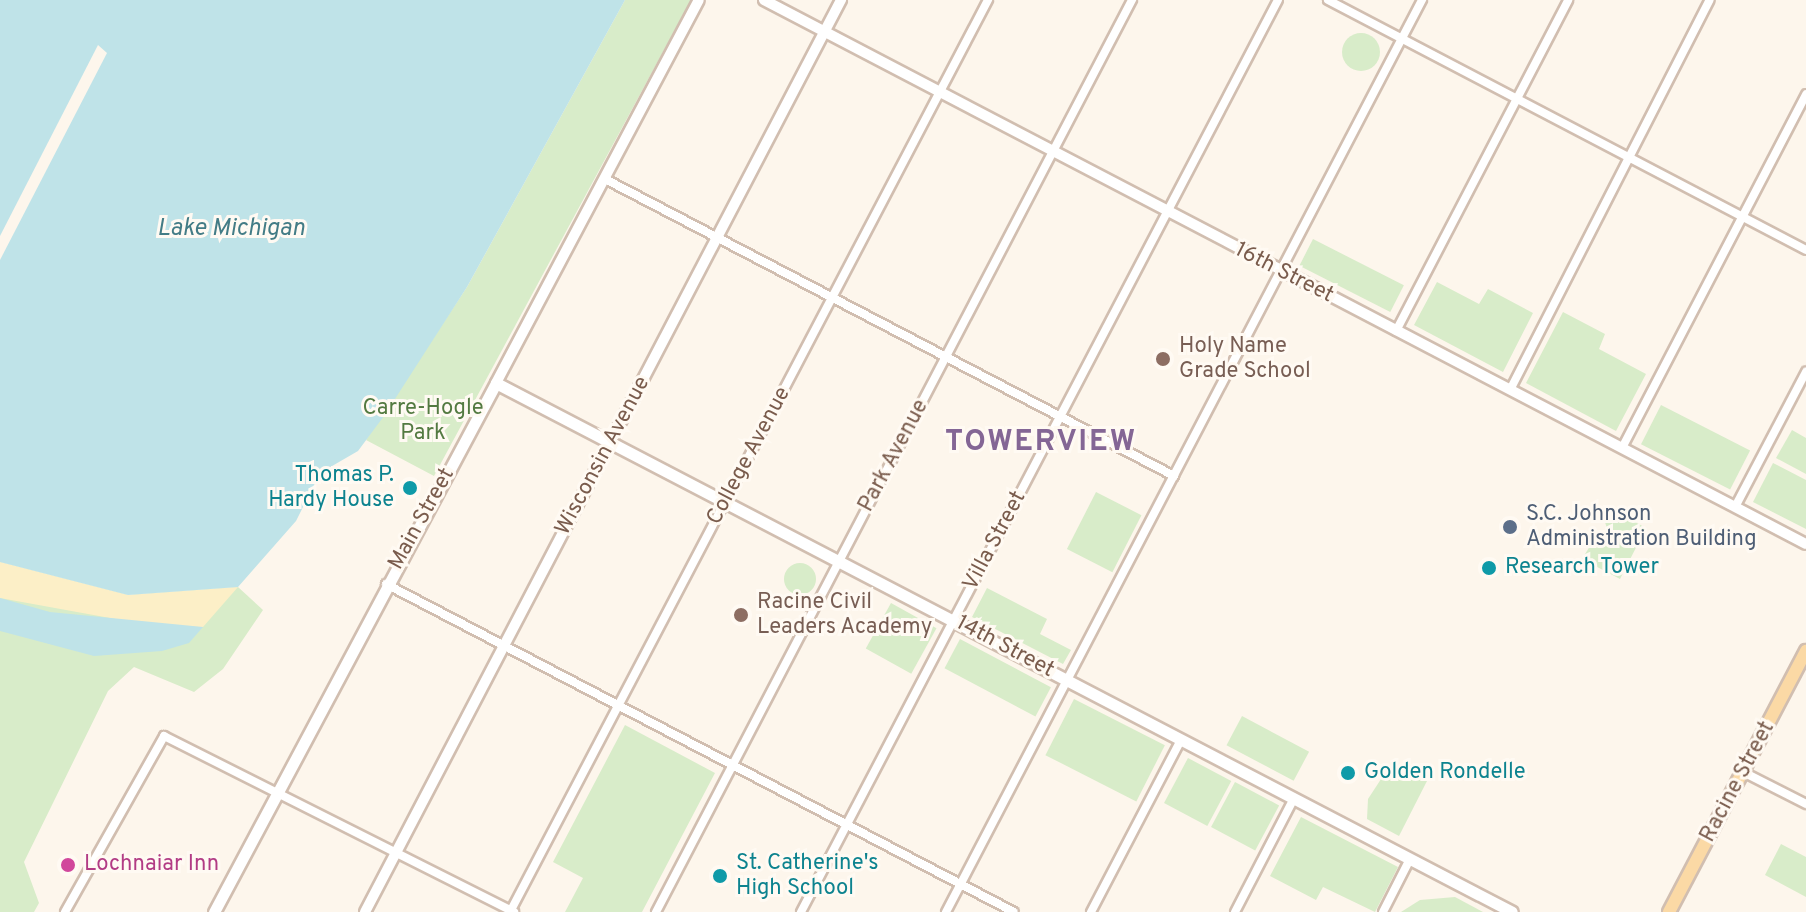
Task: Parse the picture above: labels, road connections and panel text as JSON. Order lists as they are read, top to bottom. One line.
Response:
{"streets":{"main road":["Main Street","14th Street","Racine Street"],"street":["16th Street","Wisconsin Avenue","College Avenue","Park Avenue","Villa Street"]},"crossings":[["16th Street","Wisconsin Avenue"],["16th Street","College Avenue"],["16th Street","Park Avenue"],["16th Street","Villa Street"],["Wisconsin Avenue","14th Street"],["College Avenue","14th Street"],["Park Avenue","14th Street"],["Main Street","14th Street"],["Villa Street","14th Street"]],"districts":["TOWERVIEW"],"water":["Lake Michigan"],"parks":["Carre-Hogle Park"],"places":["Holy Name Grade School","Thomas P. Hardy House","S.C. Johnson Administration Building","Research Tower","Racine Civil Leaders Academy","Golden Rondelle","Lochnaiar Inn","St. Catherine's High School"]}
